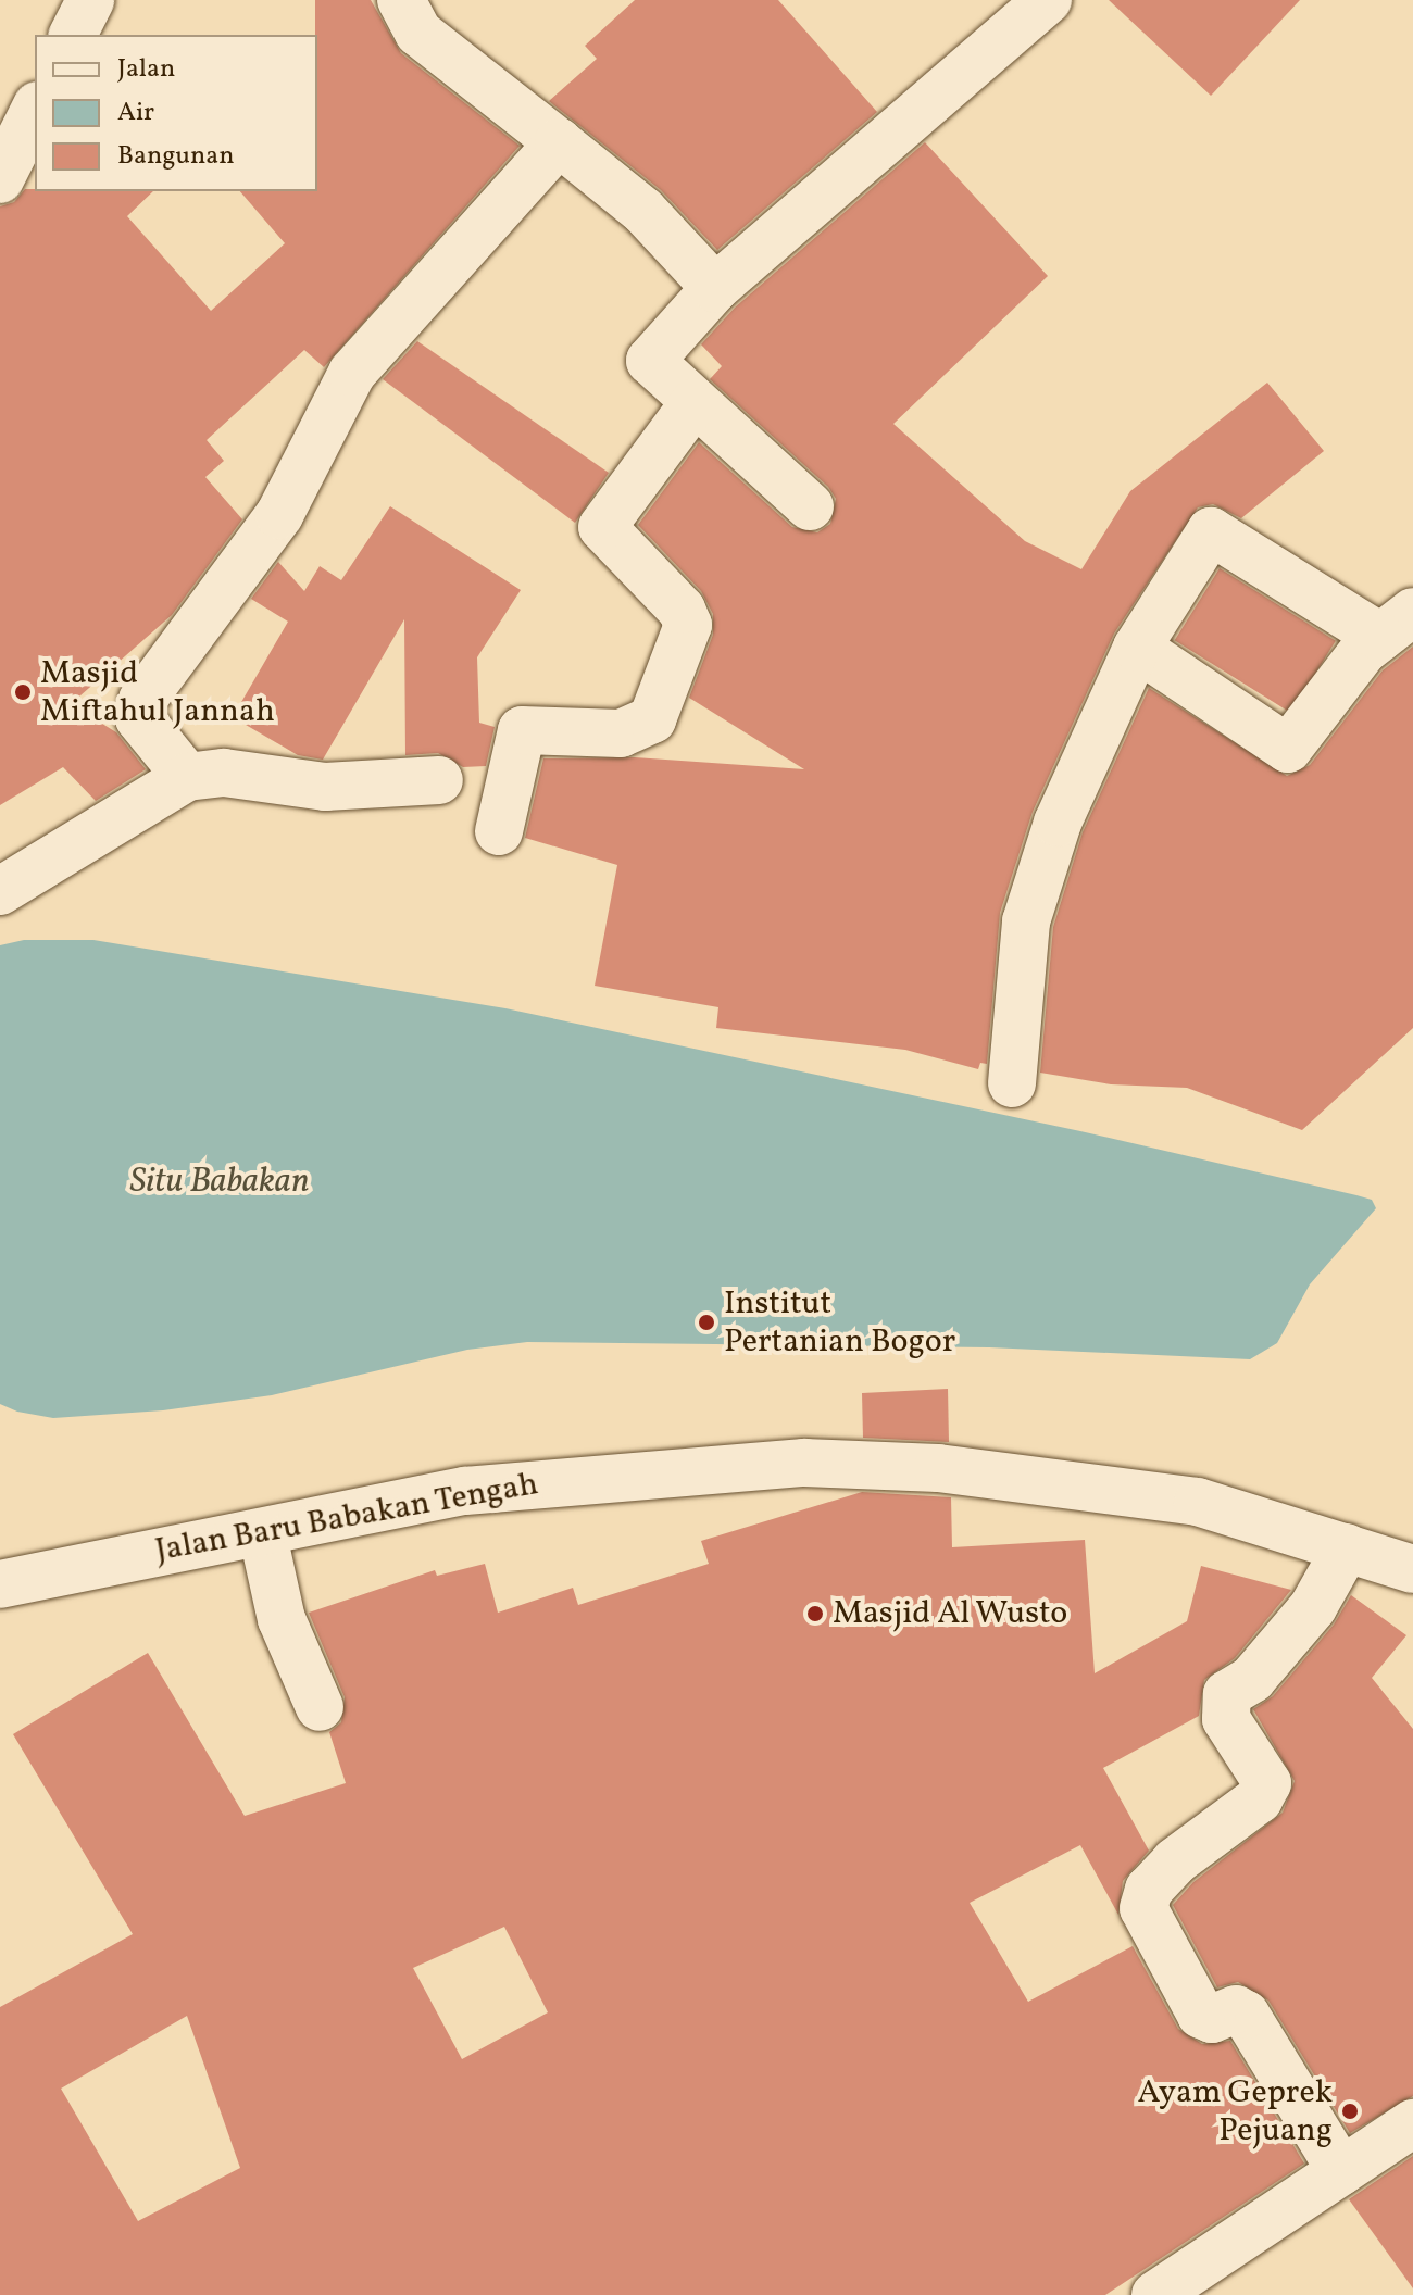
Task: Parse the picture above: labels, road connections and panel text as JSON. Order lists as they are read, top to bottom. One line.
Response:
{"streets":{"street":["Jalan Baru Babakan Tengah"]},"water":["Situ Babakan"],"places":["Masjid Miftahul Jannah","Institut Pertanian Bogor","Masjid Al Wusto","Ayam Geprek Pejuang"],"legend":["Jalan","Air","Bangunan"]}
